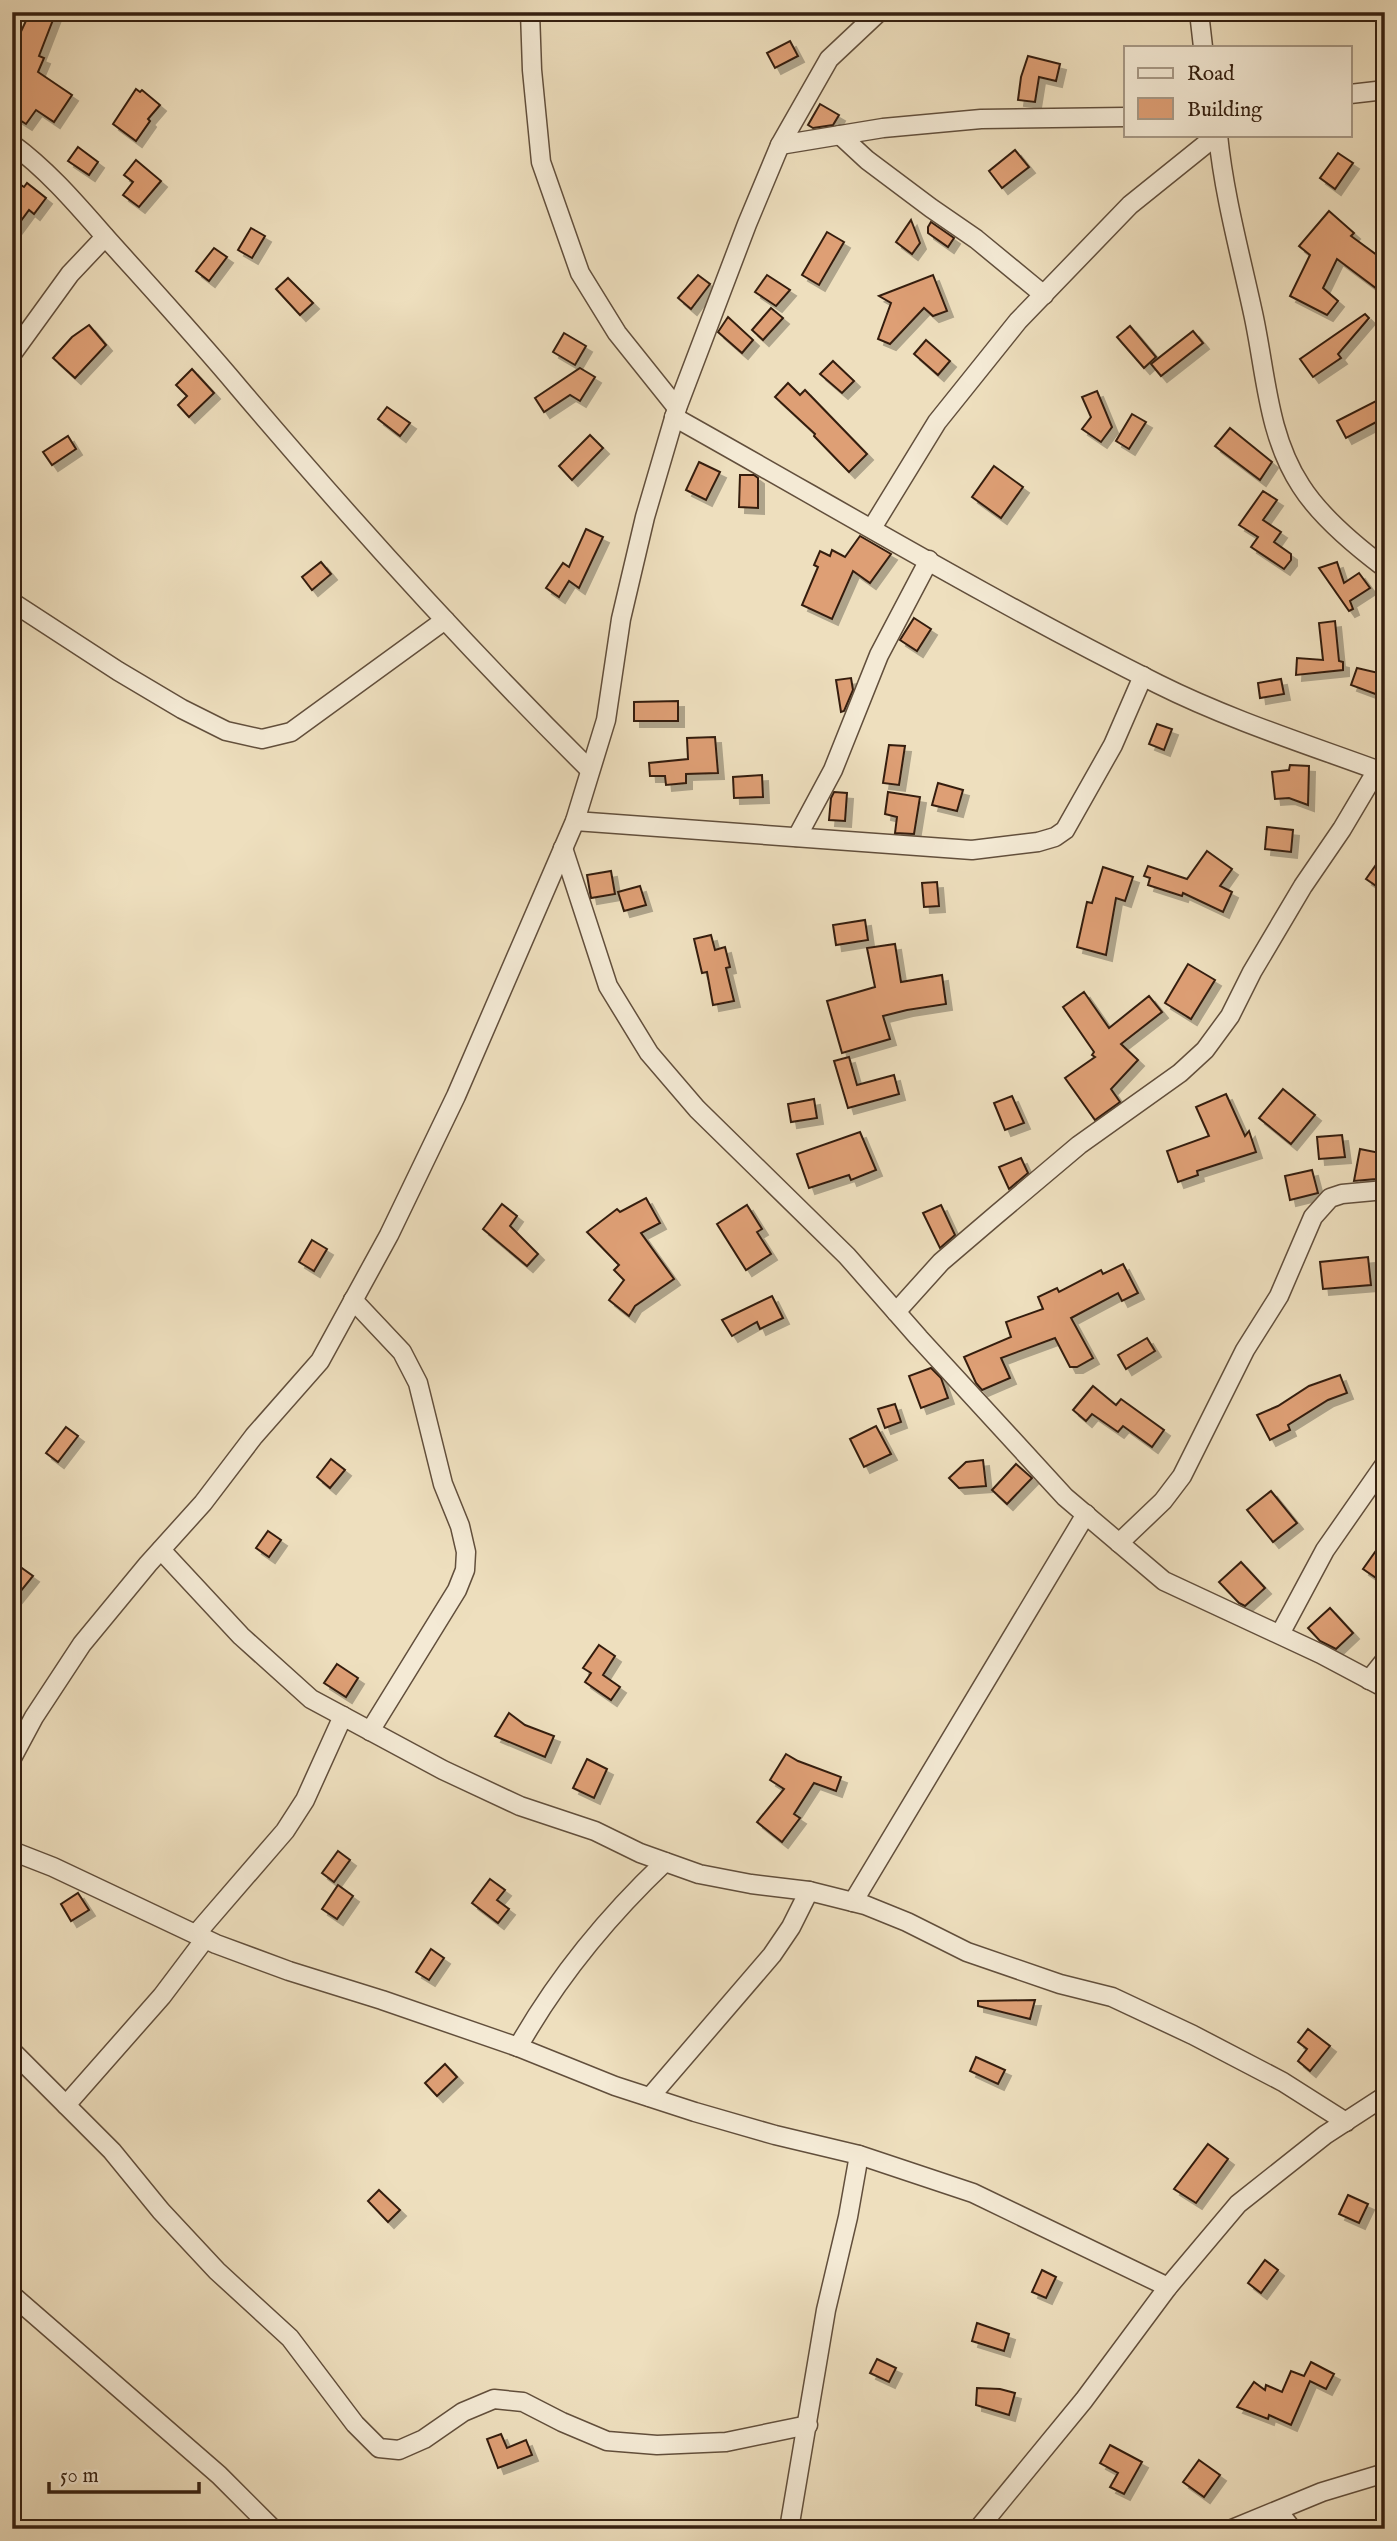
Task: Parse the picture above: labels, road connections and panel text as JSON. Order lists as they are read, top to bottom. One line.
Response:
{"legend":["Road","Building"],"scale_bar":"50 m"}
